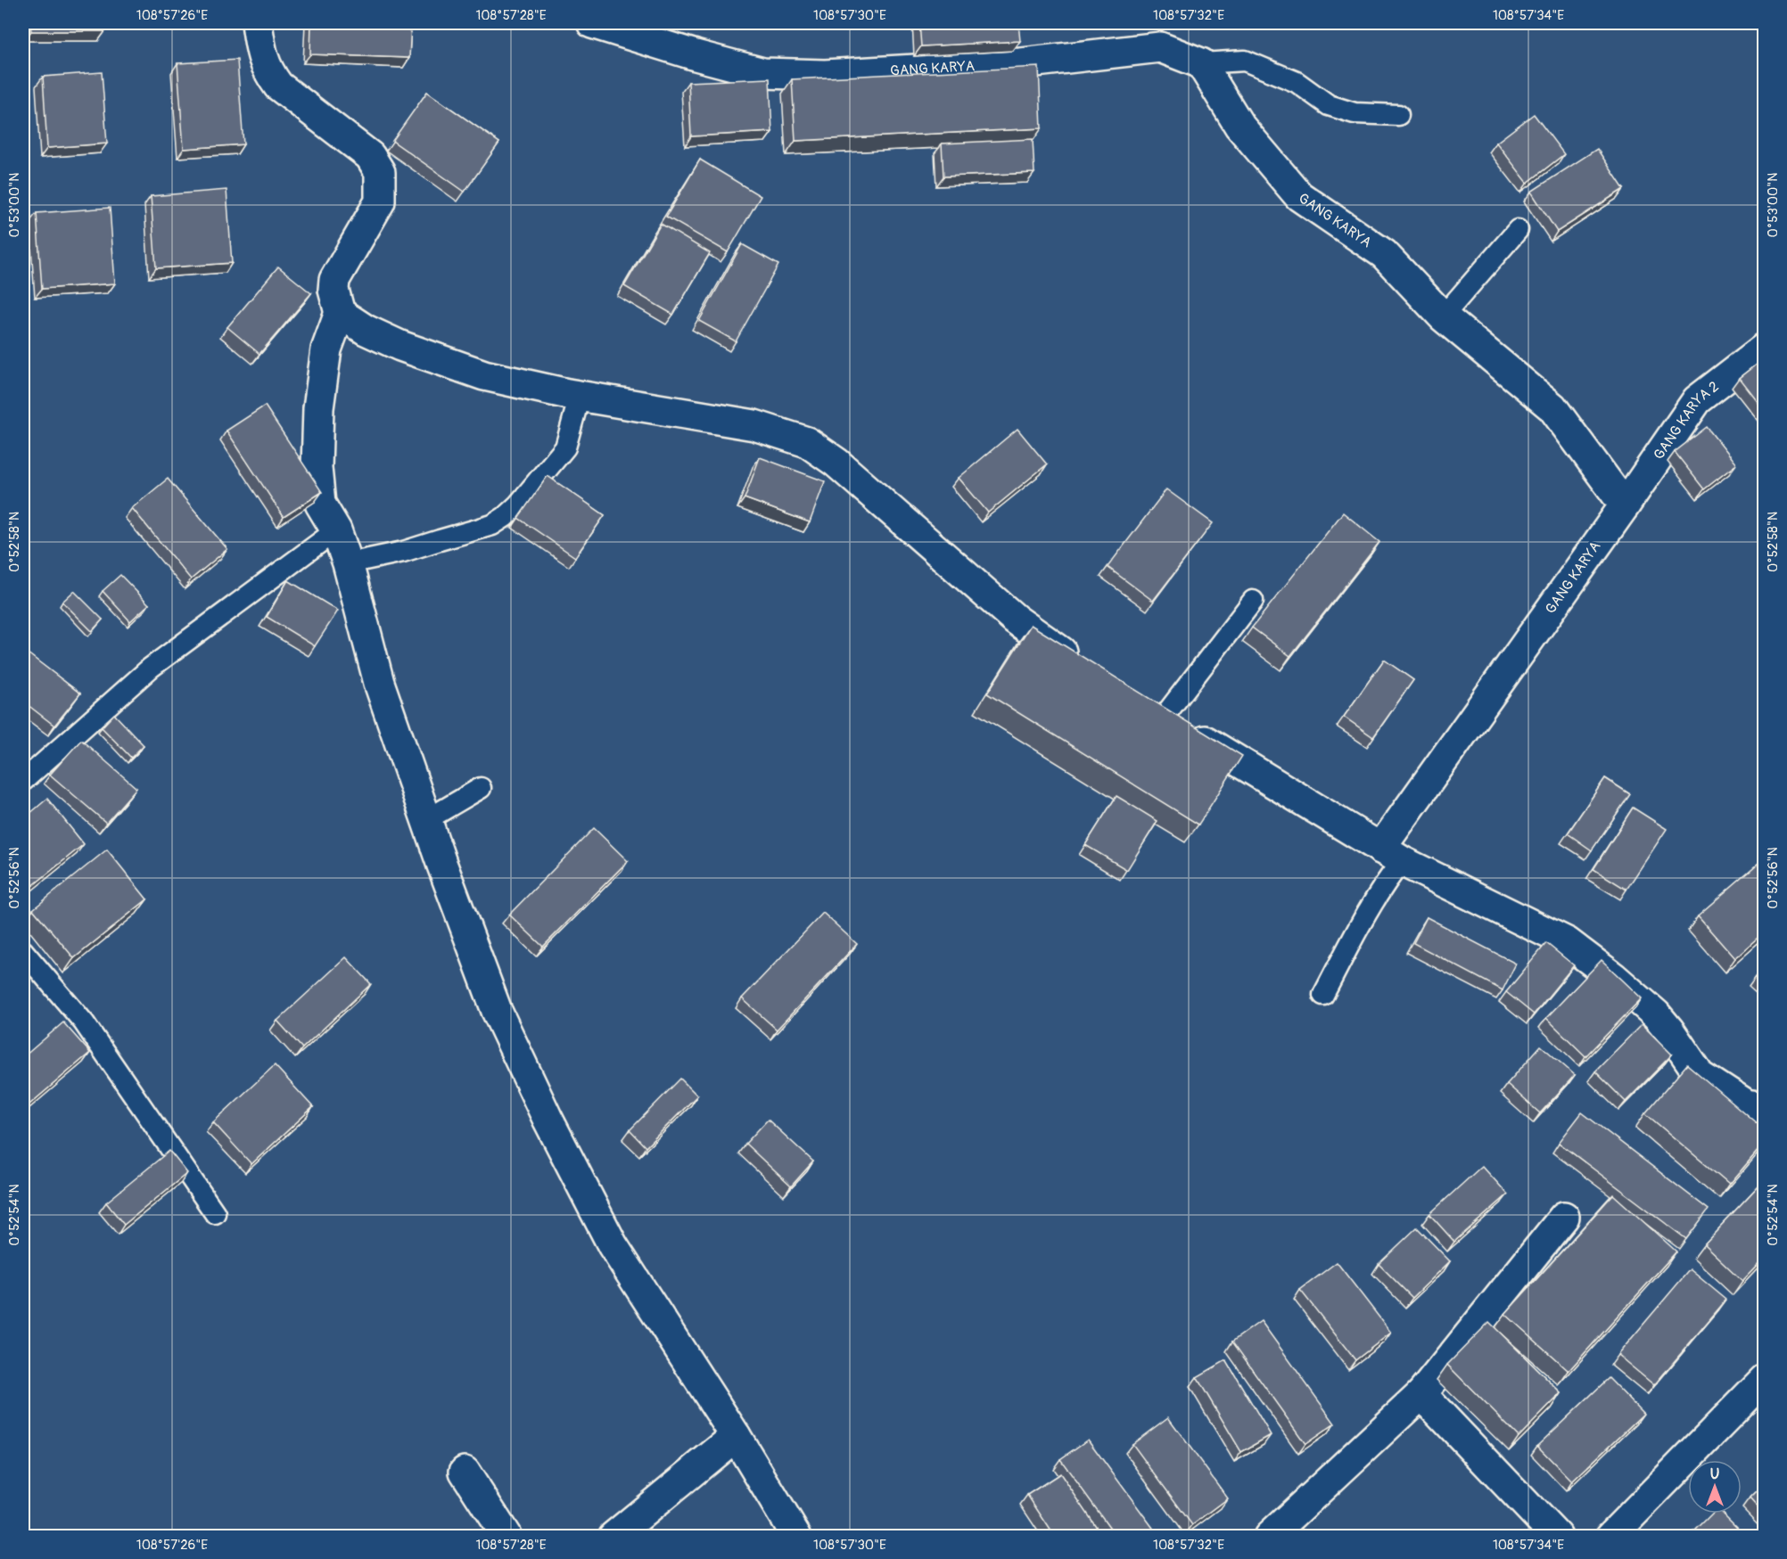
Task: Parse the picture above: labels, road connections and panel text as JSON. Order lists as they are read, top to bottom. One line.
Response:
{"streets":{"street":["GANG KARYA","GANG KARYA 2"]},"crossings":[["GANG KARYA","GANG KARYA 2"]],"north":"top","coordinates":["108°57'26\"E","108°57'28\"E","108°57'30\"E","108°57'32\"E","108°57'34\"E","0°53'00\"N","0°52'58\"N","0°52'56\"N","0°52'54\"N"]}
